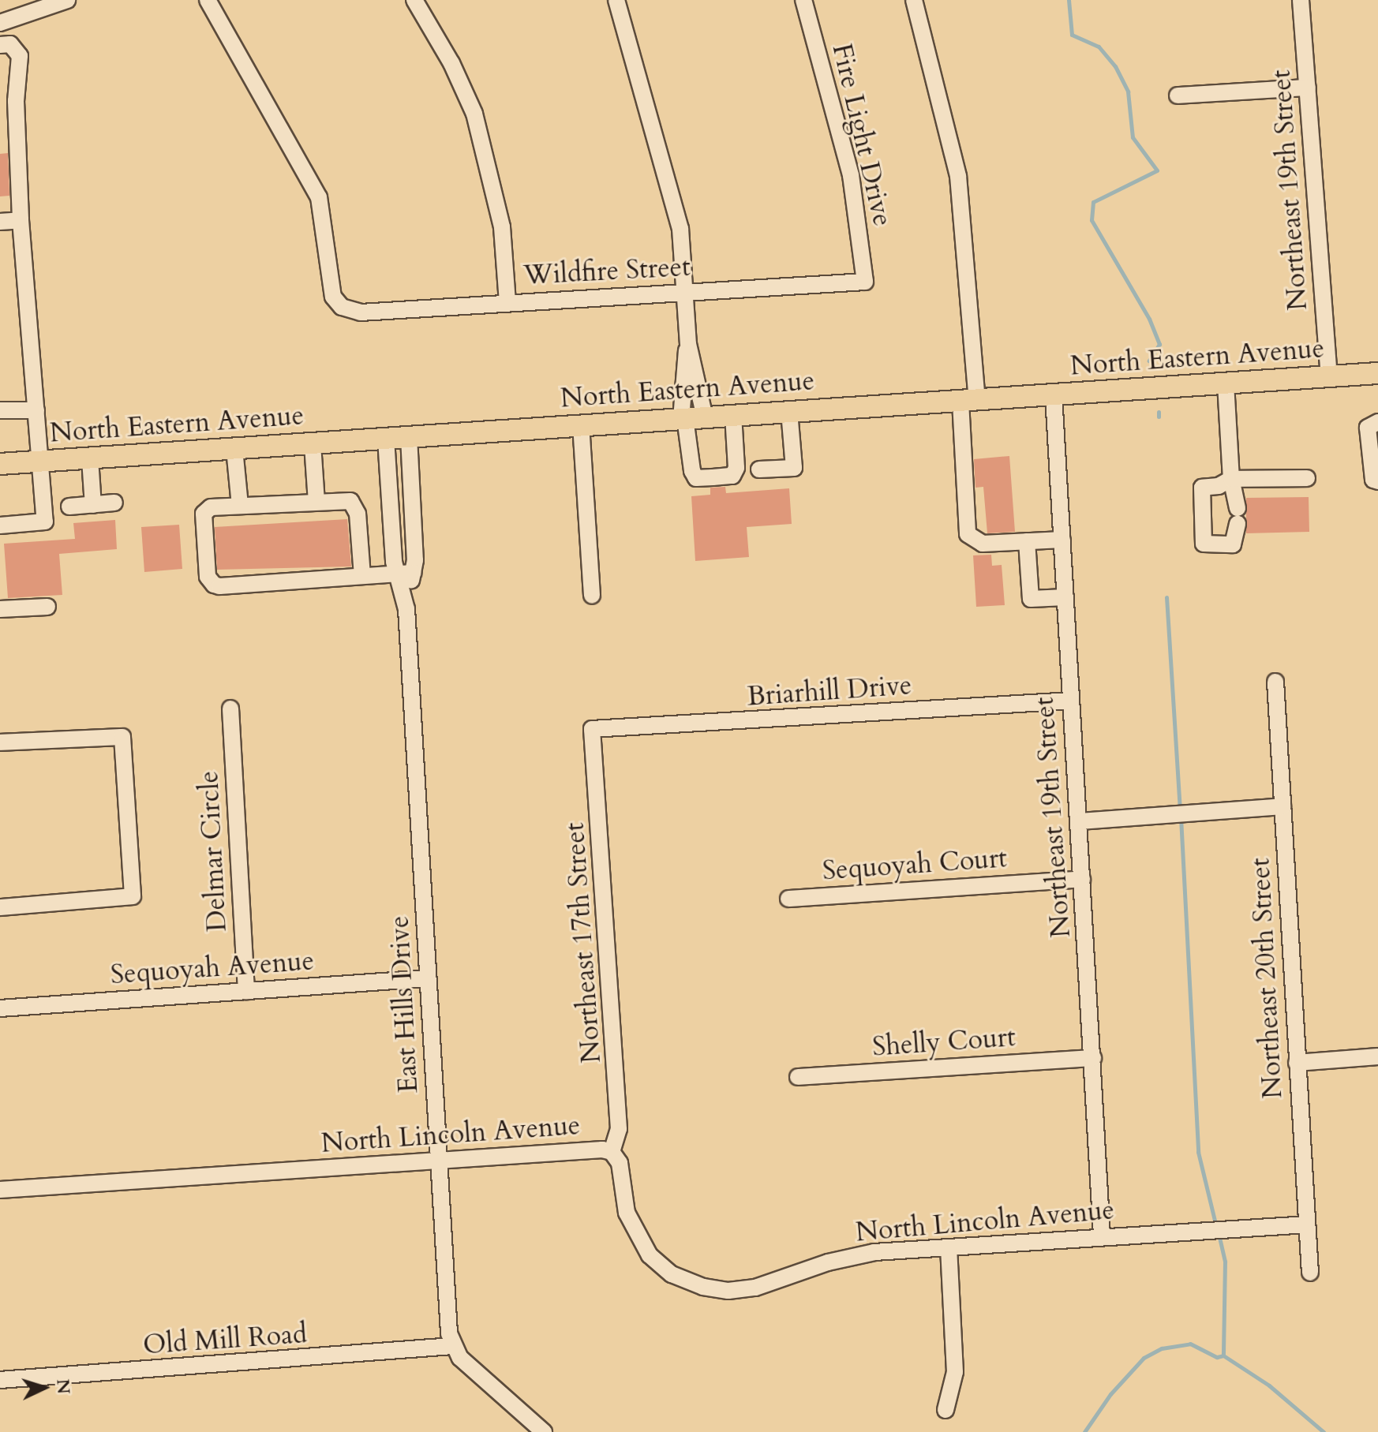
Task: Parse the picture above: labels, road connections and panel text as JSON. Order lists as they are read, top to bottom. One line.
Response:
{"streets":{"main road":["North Eastern Avenue"],"street":["Fire Light Drive","Northeast 19th Street","Wildfire Street","Briarhill Drive","Delmar Circle","Sequoyah Court","Northeast 17th Street","Sequoyah Avenue","Northeast 20th Street","East Hills Drive","Shelly Court","North Lincoln Avenue","Old Mill Road"]},"crossings":[["Fire Light Drive","Wildfire Street"],["Northeast 19th Street","North Eastern Avenue"],["Northeast 19th Street","Briarhill Drive"],["Northeast 19th Street","Sequoyah Court"],["Northeast 19th Street","Shelly Court"],["Northeast 19th Street","North Lincoln Avenue"],["North Eastern Avenue","East Hills Drive"],["Briarhill Drive","Northeast 17th Street"],["Delmar Circle","Sequoyah Avenue"],["Northeast 17th Street","North Lincoln Avenue"],["Sequoyah Avenue","East Hills Drive"],["Northeast 20th Street","North Lincoln Avenue"],["East Hills Drive","North Lincoln Avenue"],["East Hills Drive","Old Mill Road"]],"north":"right"}
